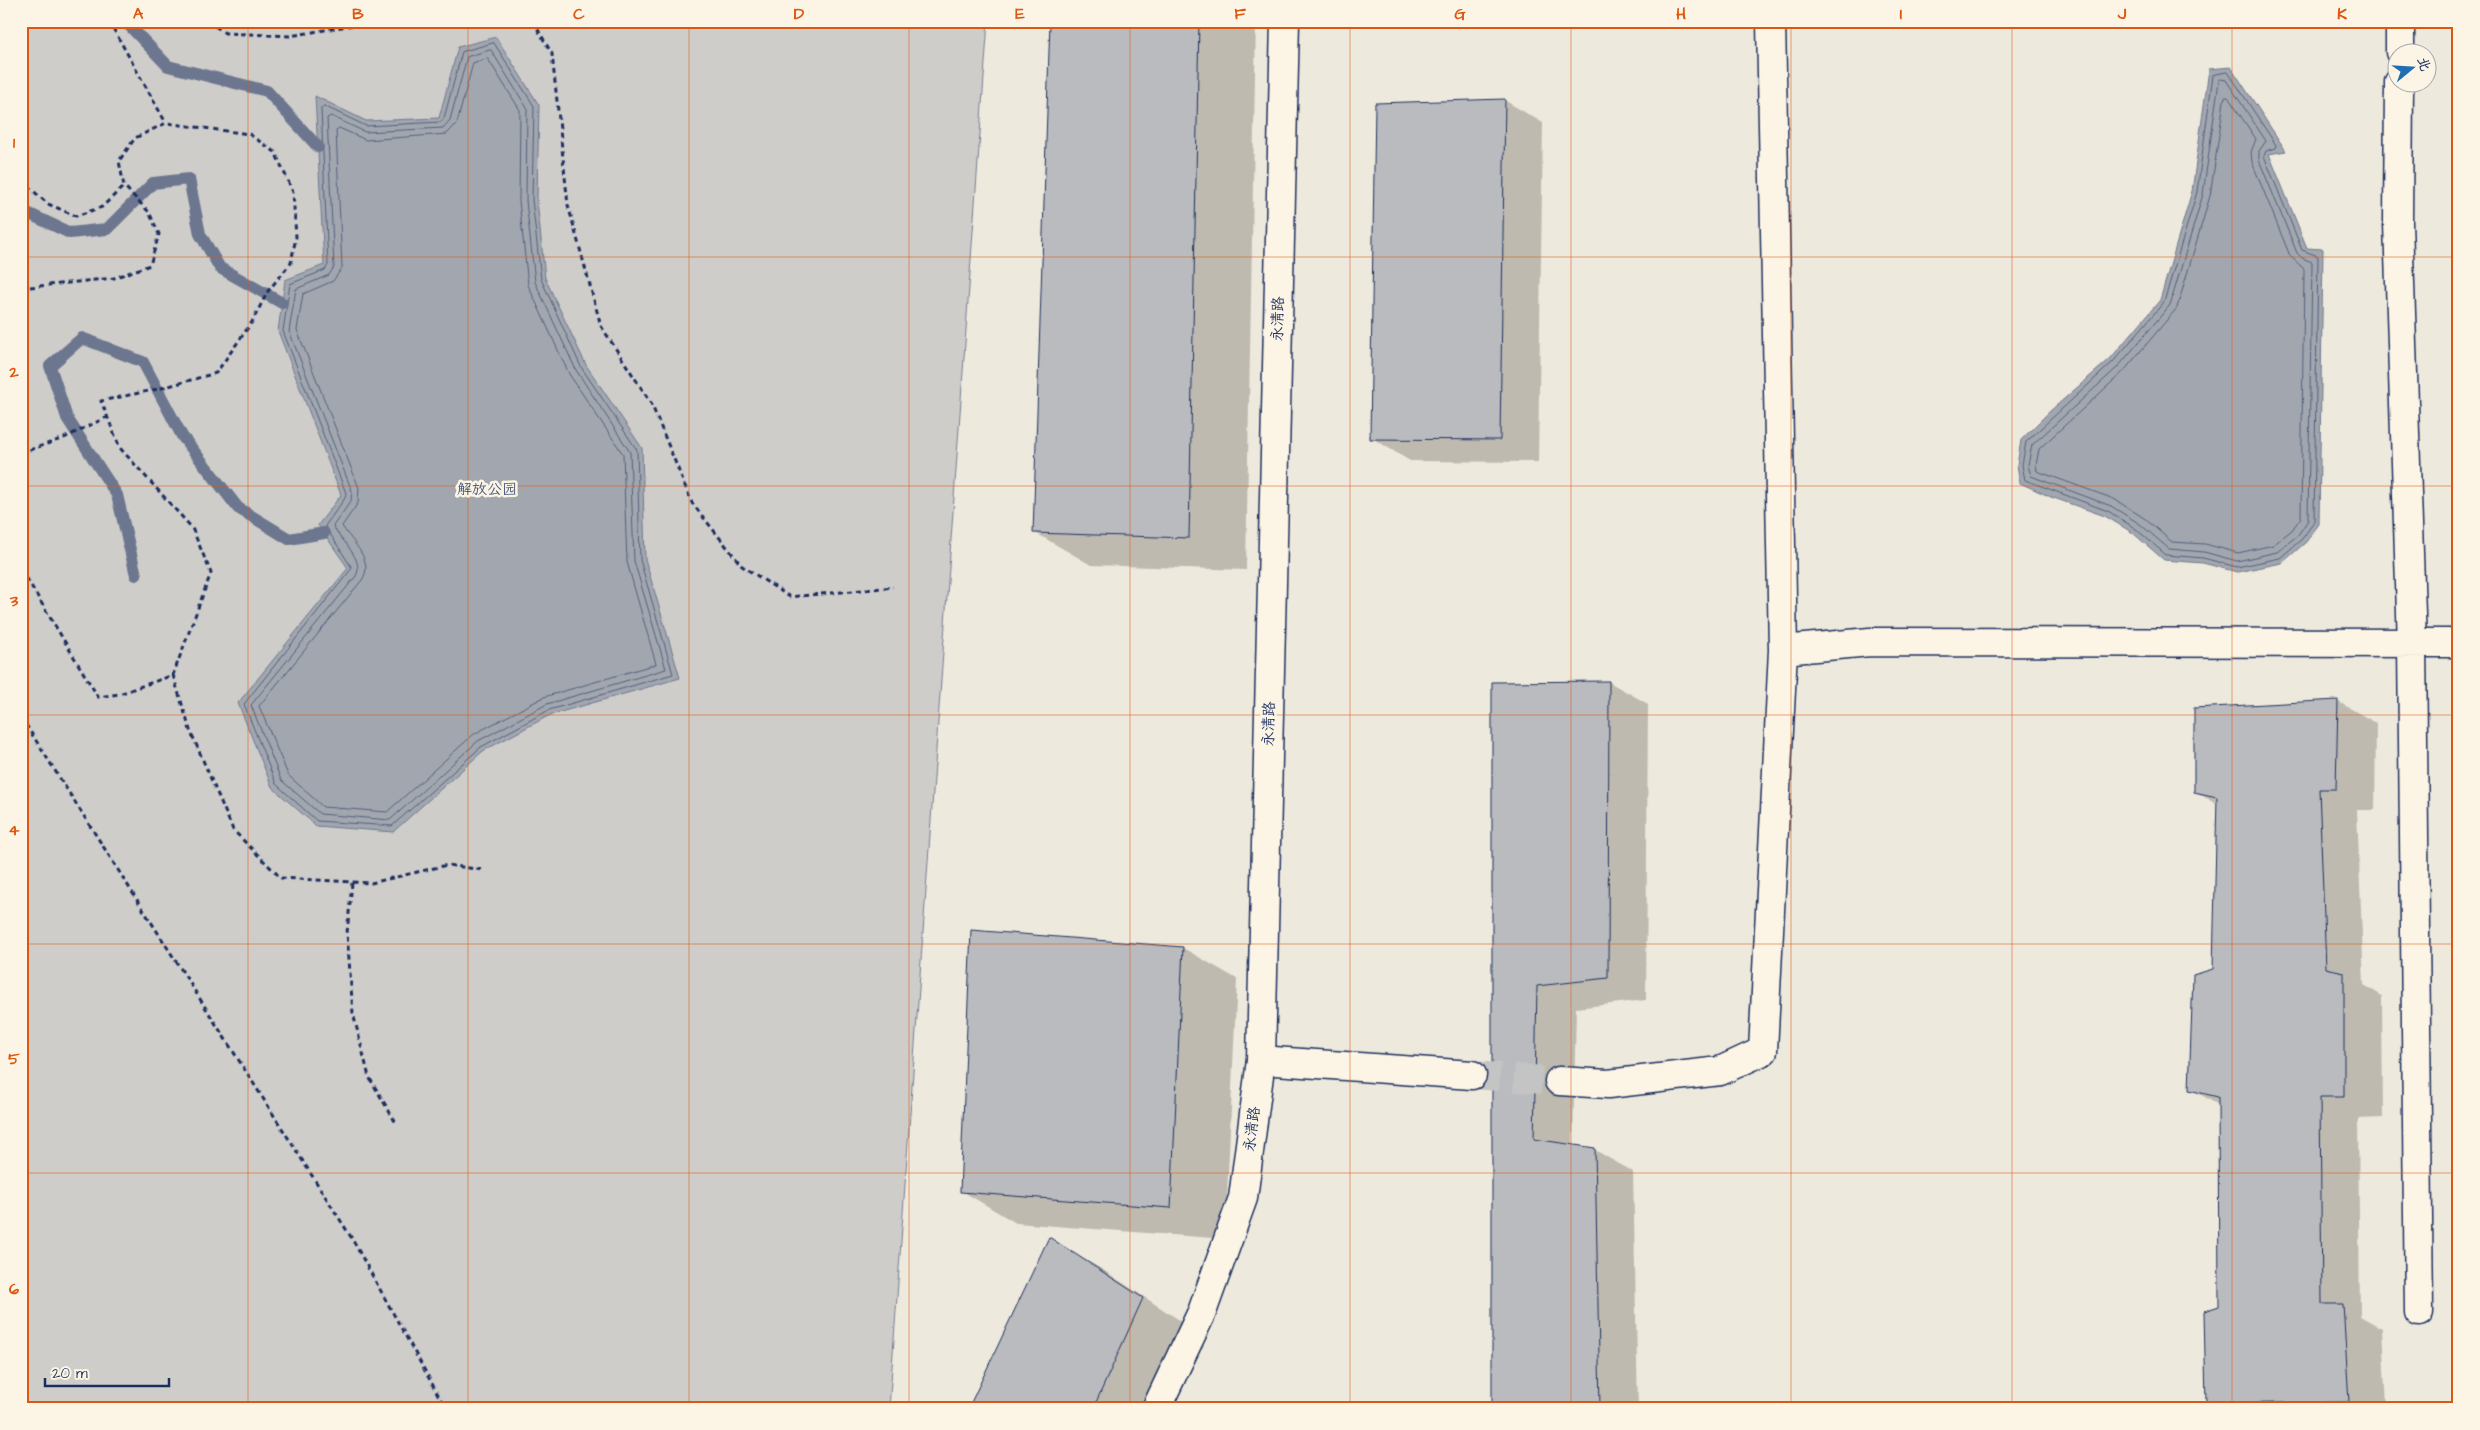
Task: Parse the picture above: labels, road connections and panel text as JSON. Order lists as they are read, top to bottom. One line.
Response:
{"streets":{"street":["永清路"]},"parks":["解放公园"],"scale_bar":"20 m","north":"right","grid":{"columns":["A","B","C","D","E","F","G","H","I","J","K"],"rows":["1","2","3","4","5","6"]}}
